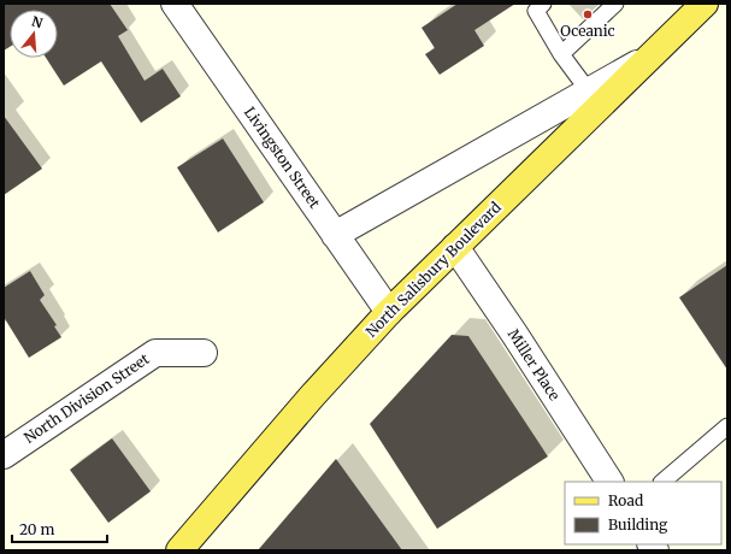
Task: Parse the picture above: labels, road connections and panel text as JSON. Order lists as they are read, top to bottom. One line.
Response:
{"streets":{"main road":["North Salisbury Boulevard"],"street":["Livingston Street","Miller Place","North Division Street"]},"crossings":[["Livingston Street","North Salisbury Boulevard"],["North Salisbury Boulevard","Miller Place"]],"places":["Oceanic"],"legend":["Road","Building"],"scale_bar":"20 m","north":"top"}
